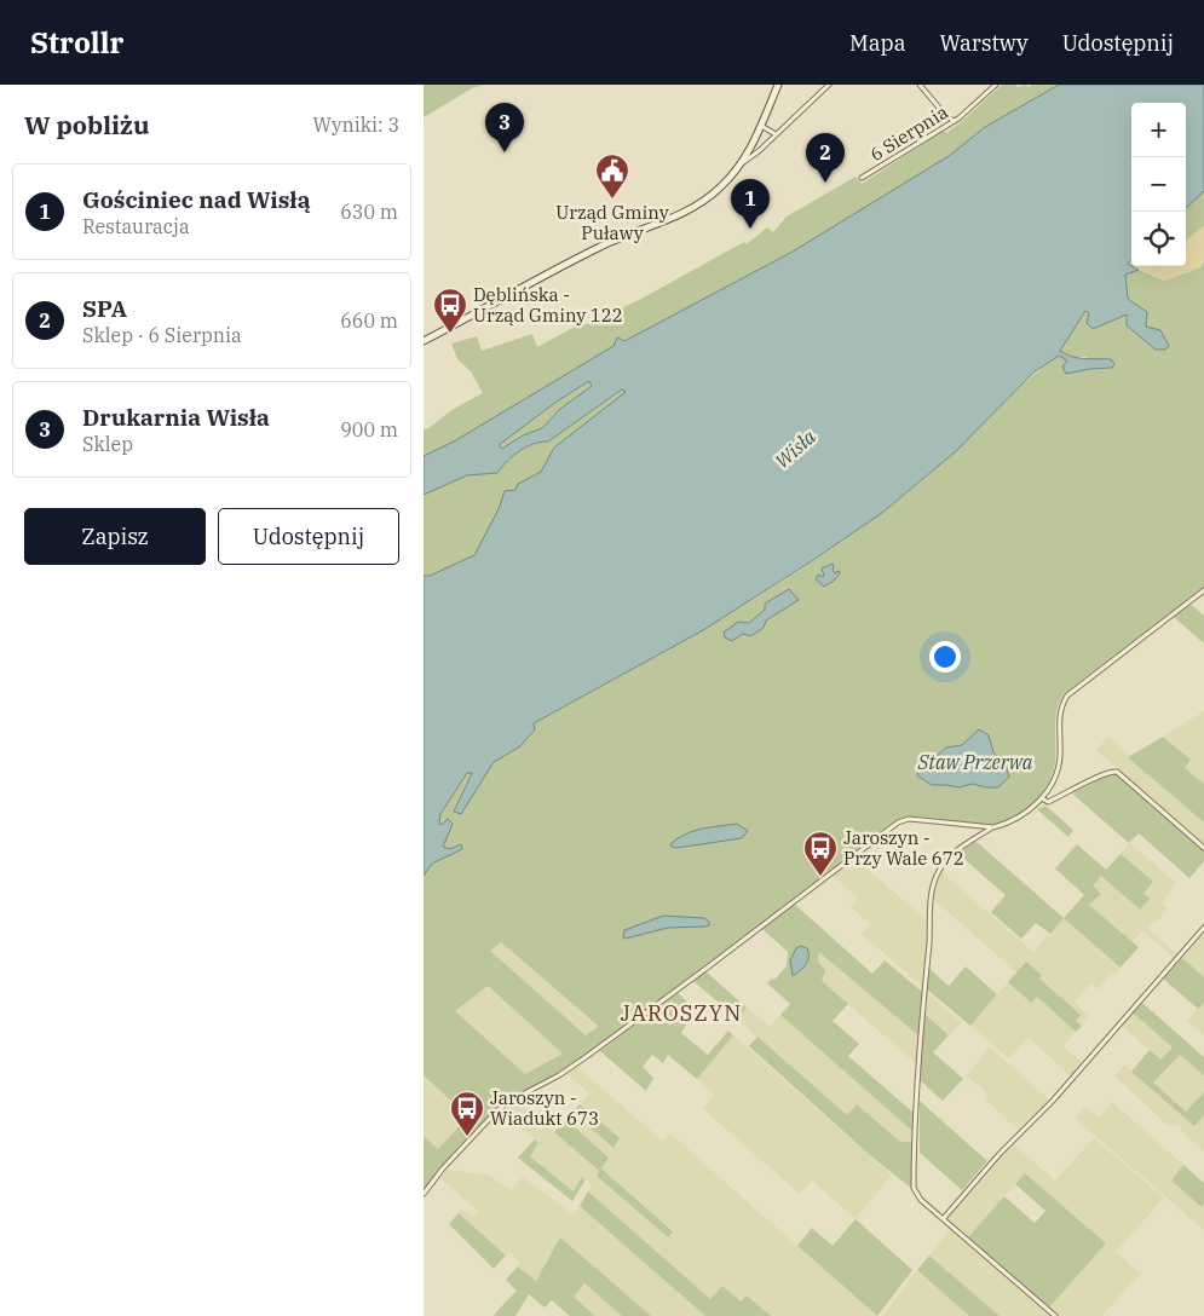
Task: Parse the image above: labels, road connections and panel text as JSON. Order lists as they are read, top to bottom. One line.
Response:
{"streets":{"street":["6 Sierpnia"]},"districts":["JAROSZYN"],"water":["Wisła","Staw Przerwa"],"places":{"public building":["Urząd Gminy Puławy"],"bus stop":["Dęblińska - Urząd Gminy 122","Jaroszyn - Przy Wale 672","Jaroszyn - Wiadukt 673"]},"page":{"header":"Strollr","nav":["Mapa","Warstwy","Udostępnij"],"heading":["W pobliżu","Wyniki: 3"],"map_buttons":["+","−"],"pins":["3","2","1"],"list":[{"mark":"1","name":"Gościniec nad Wisłą","note":"Restauracja","value":"630 m"},{"mark":"2","name":"SPA","note":"Sklep · 6 Sierpnia","value":"660 m"},{"mark":"3","name":"Drukarnia Wisła","note":"Sklep","value":"900 m"}],"buttons":["Zapisz","Udostępnij"]}}
